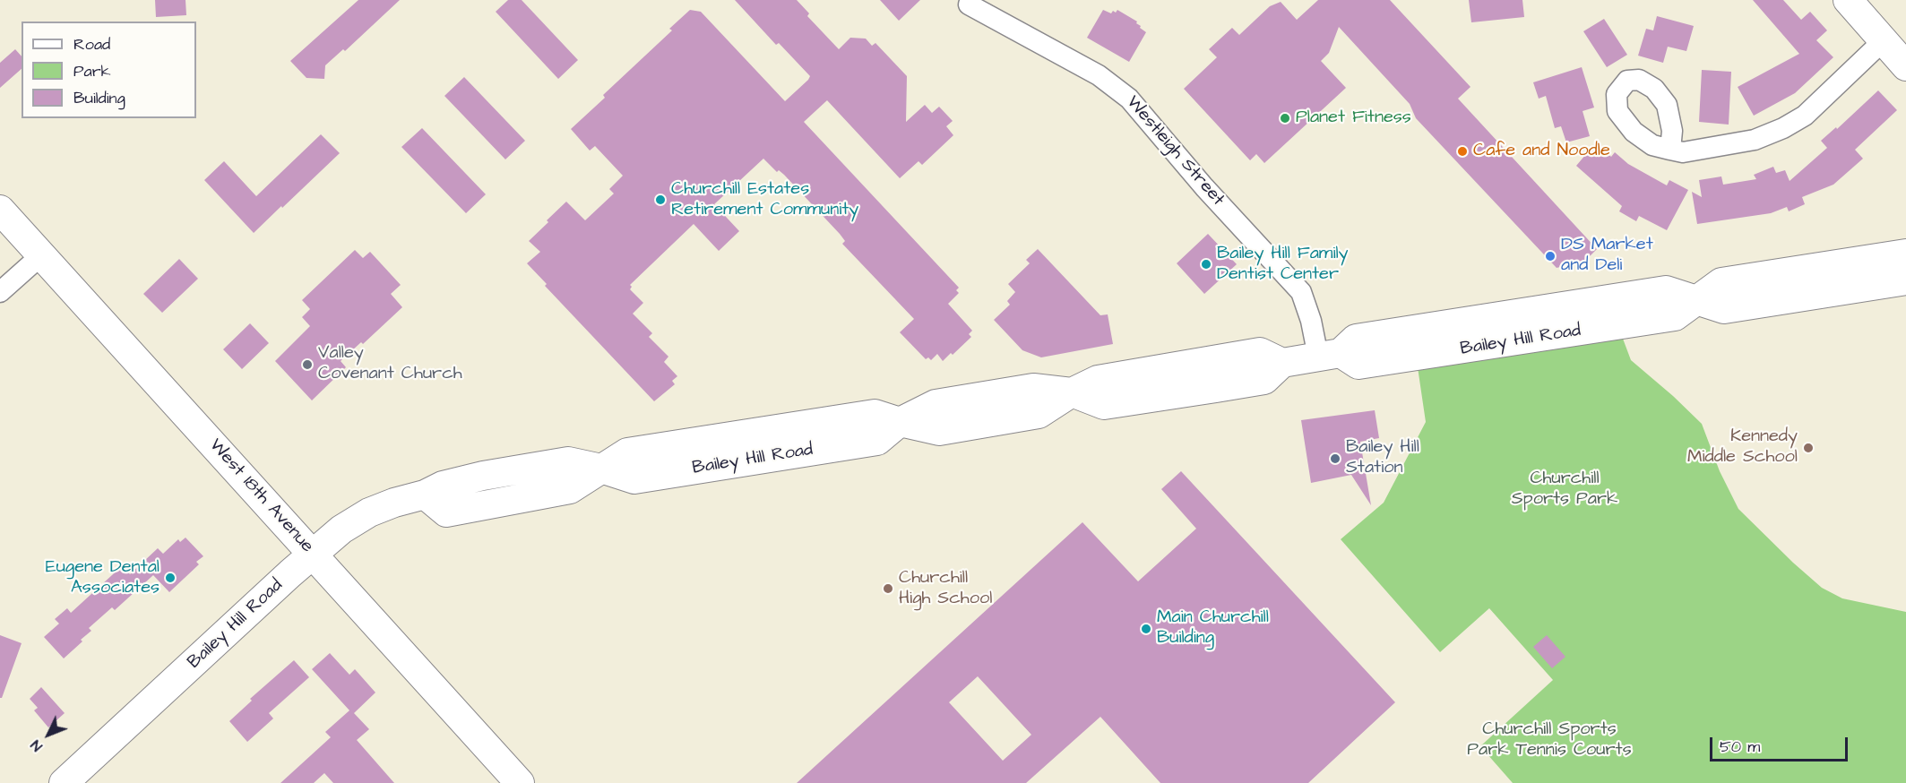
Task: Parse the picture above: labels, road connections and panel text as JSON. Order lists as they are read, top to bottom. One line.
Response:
{"streets":{"main road":["Bailey Hill Road","West 18th Avenue"],"street":["Westleigh Street"]},"crossings":[["Westleigh Street","Bailey Hill Road"],["Bailey Hill Road","West 18th Avenue"]],"parks":["Churchill Sports Park","Churchill Sports Park Tennis Courts"],"places":["Planet Fitness","Cafe and Noodle","Churchill Estates Retirement Community","DS Market and Deli","Bailey Hill Family Dentist Center","Valley Covenant Church","Kennedy Middle School","Bailey Hill Station","Eugene Dental Associates","Churchill High School","Main Churchill Building"],"legend":["Road","Park","Building"],"scale_bar":"50 m","north":"bottom left"}
